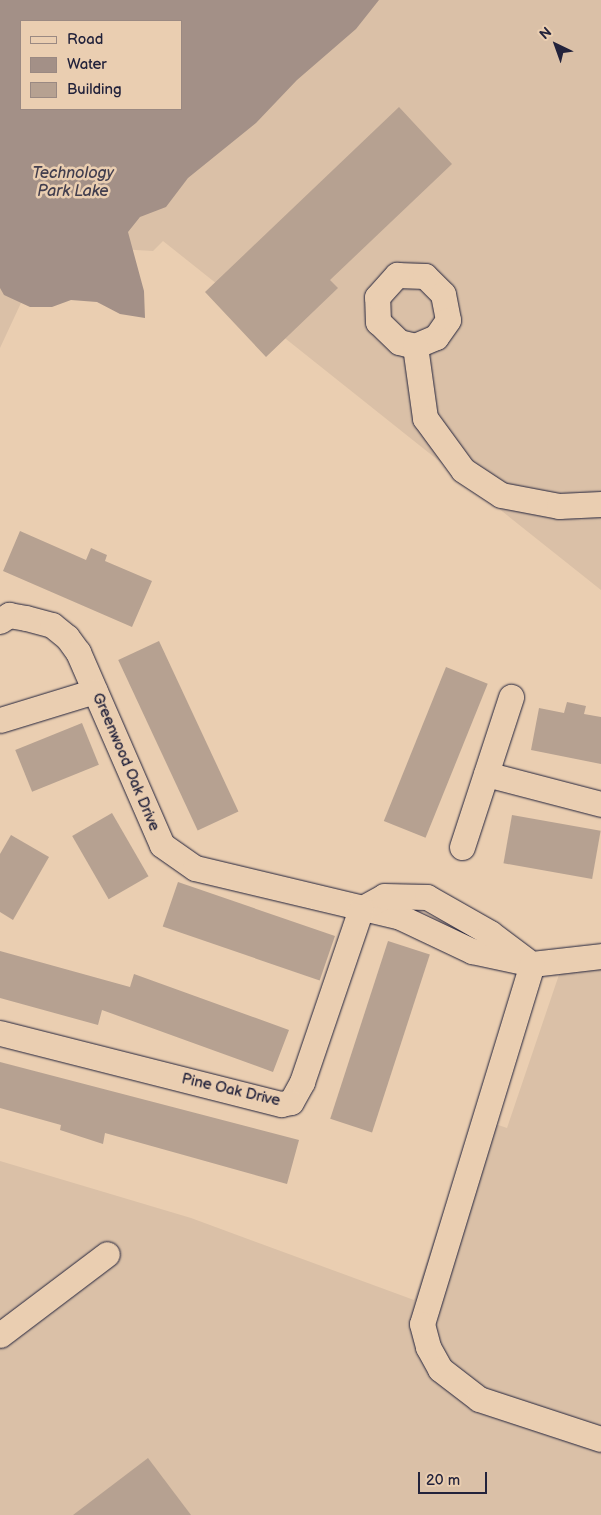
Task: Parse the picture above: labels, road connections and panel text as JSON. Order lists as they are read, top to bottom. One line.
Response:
{"streets":{"street":["Greenwood Oak Drive","Pine Oak Drive"]},"crossings":[["Greenwood Oak Drive","Pine Oak Drive"]],"water":["Technology Park Lake"],"legend":["Road","Water","Building"],"scale_bar":"20 m","north":"top left"}
